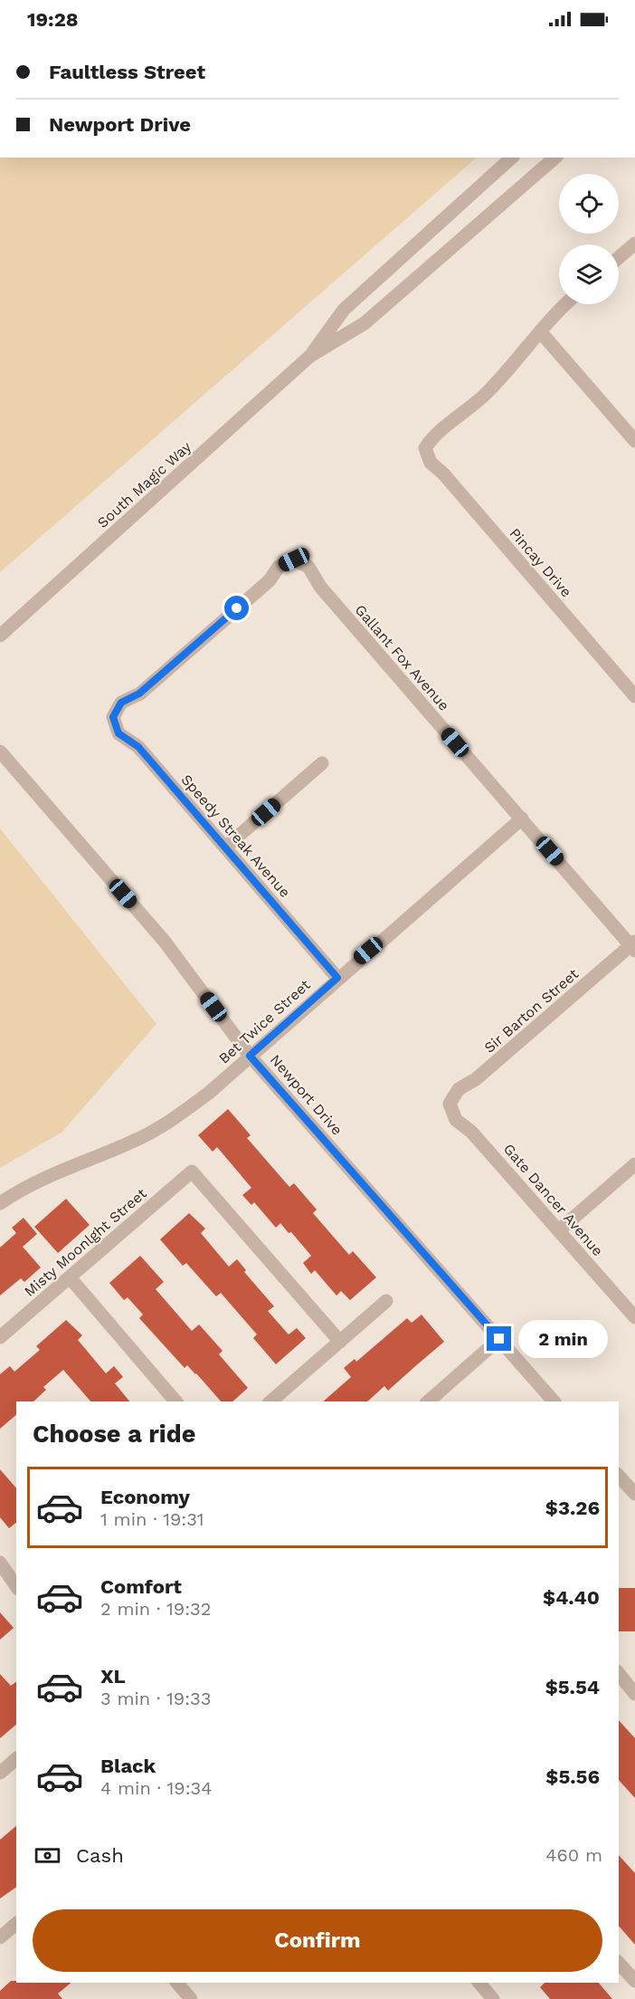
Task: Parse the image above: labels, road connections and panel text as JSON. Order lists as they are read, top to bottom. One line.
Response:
{"streets":{"street":["South Magic Way","Pincay Drive","Gallant Fox Avenue","Speedy Streak Avenue","Sir Barton Street","Bet Twice Street","Newport Drive","Gate Dancer Avenue","Misty Moonlght Street"]},"crossings":[["Gallant Fox Avenue","Speedy Streak Avenue"],["Gallant Fox Avenue","Sir Barton Street"],["Gallant Fox Avenue","Bet Twice Street"],["Speedy Streak Avenue","Bet Twice Street"],["Sir Barton Street","Gate Dancer Avenue"],["Bet Twice Street","Newport Drive"]],"page":{"status":"19:28","banner":["Faultless Street","Newport Drive"],"bubble":"2 min","heading":"Choose a ride","list":[{"name":"Economy","note":"1 min · 19:31","value":"$3.26"},{"name":"Comfort","note":"2 min · 19:32","value":"$4.40"},{"name":"XL","note":"3 min · 19:33","value":"$5.54"},{"name":"Black","note":"4 min · 19:34","value":"$5.56"}],"pay":["Cash","460 m"],"buttons":"Confirm"}}
